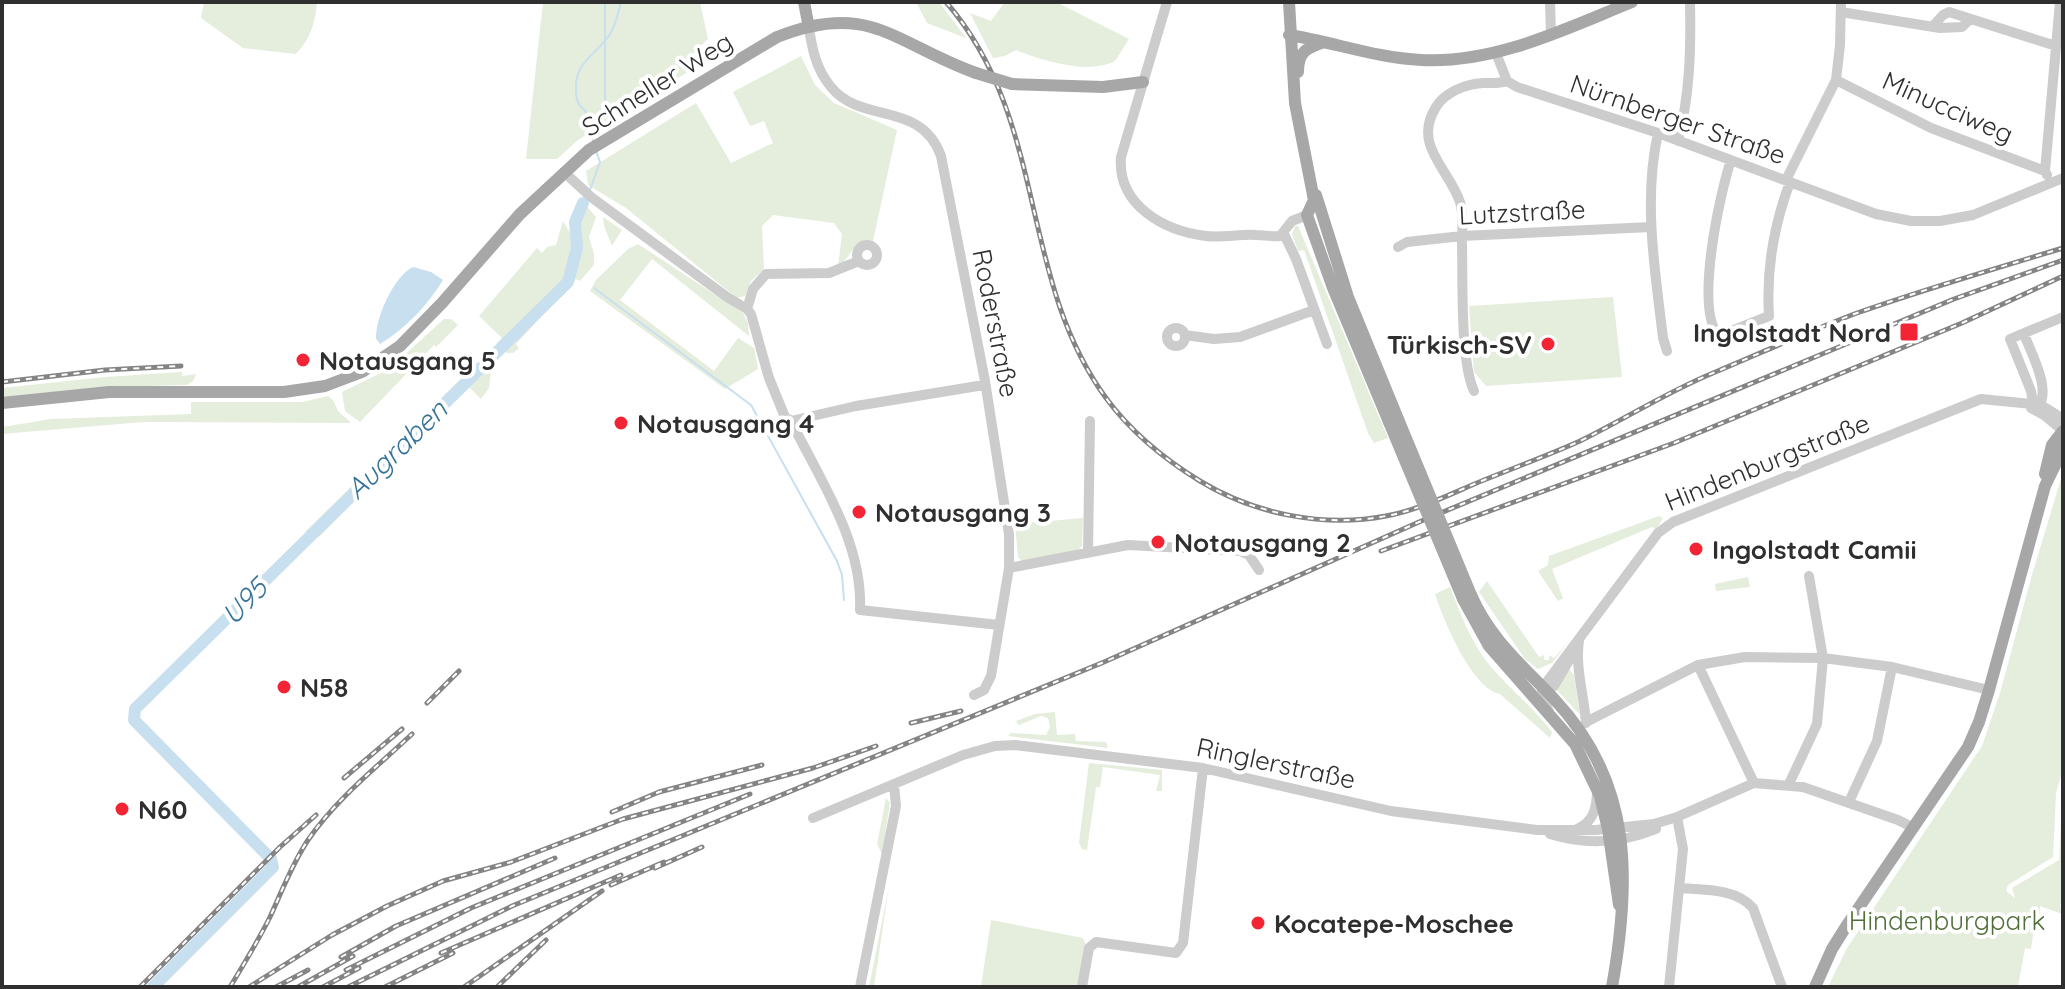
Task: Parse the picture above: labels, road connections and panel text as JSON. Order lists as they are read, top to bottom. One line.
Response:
{"streets":{"main road":["Schneller Weg"],"street":["Minucciweg","Nürnberger Straße","Lutzstraße","Roderstraße","Hindenburgstraße","Ringlerstraße"]},"crossings":[["Schneller Weg","Roderstraße"]],"water":["Augraben","U95"],"parks":["Hindenburgpark"],"places":{"transit":["Ingolstadt Nord"],"other":["Türkisch-SV","Notausgang 5","Notausgang 4","Notausgang 3","Notausgang 2","Ingolstadt Camii","N58","N60","Kocatepe-Moschee"]}}
